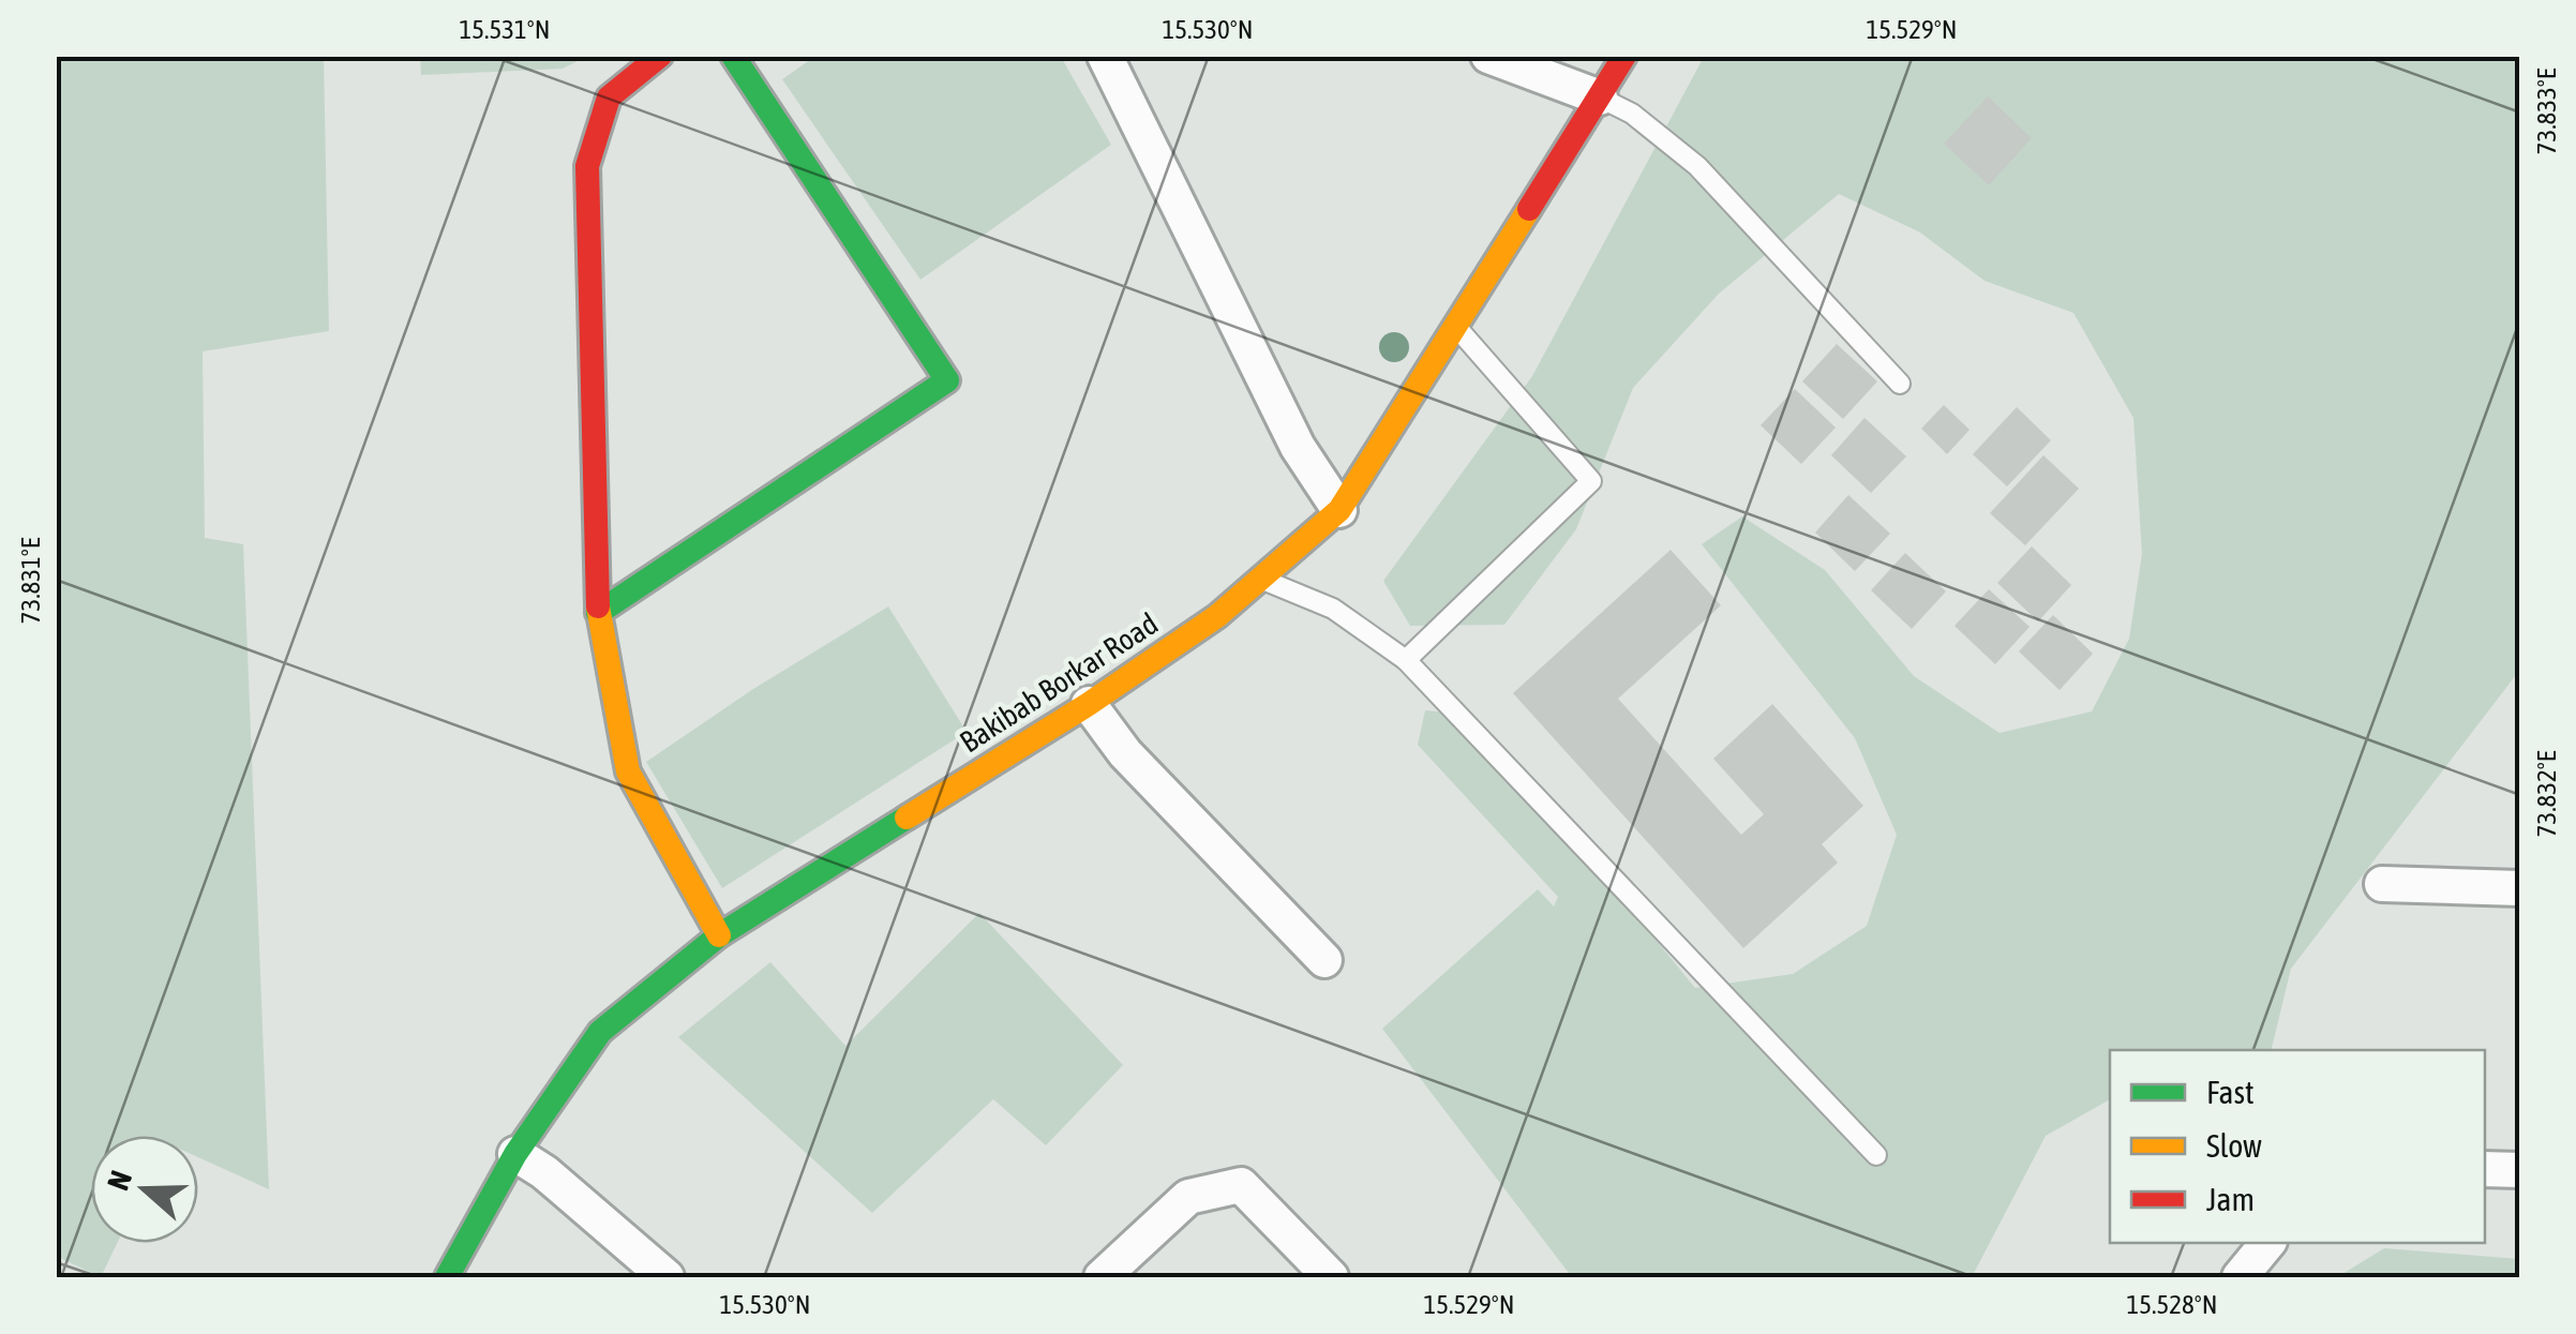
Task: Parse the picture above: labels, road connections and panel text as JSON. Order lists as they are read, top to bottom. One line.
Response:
{"streets":{"street":["Bakibab Borkar Road"]},"legend":["Fast","Slow","Jam"],"north":"left","coordinates":["15.531°N","15.530°N","15.529°N","73.833°E","73.831°E","73.832°E","15.528°N"]}
